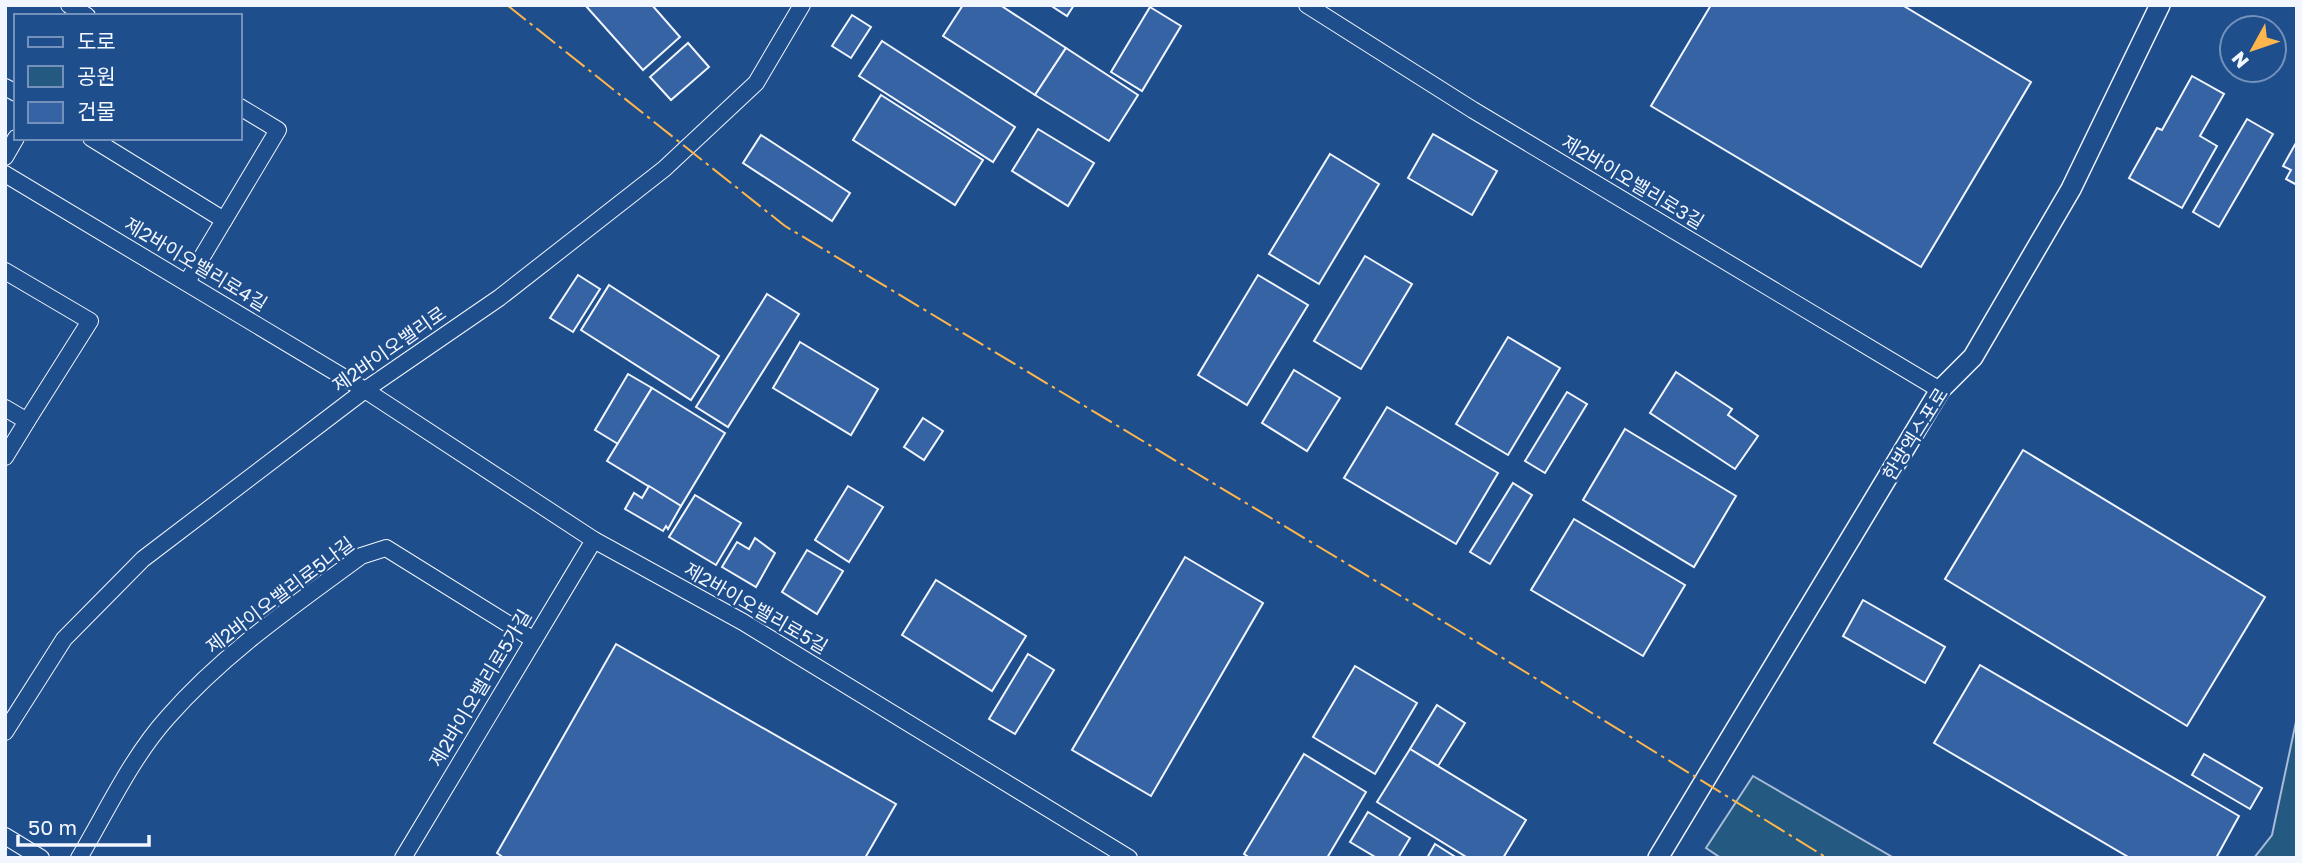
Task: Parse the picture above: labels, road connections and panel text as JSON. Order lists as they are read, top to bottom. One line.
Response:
{"streets":{"street":["제2바이오밸리로3길","제2바이오밸리로4길","제2바이오밸리로","한방엑스포로","제2바이오밸리로5나길","제2바이오밸리로5길","제2바이오밸리로5가길"]},"crossings":[["제2바이오밸리로3길","한방엑스포로"],["제2바이오밸리로4길","제2바이오밸리로"],["제2바이오밸리로4길","제2바이오밸리로5길"],["제2바이오밸리로","제2바이오밸리로5길"],["제2바이오밸리로5나길","제2바이오밸리로5가길"],["제2바이오밸리로5길","제2바이오밸리로5가길"]],"legend":["도로","공원","건물"],"scale_bar":"50 m","north":"bottom left"}
